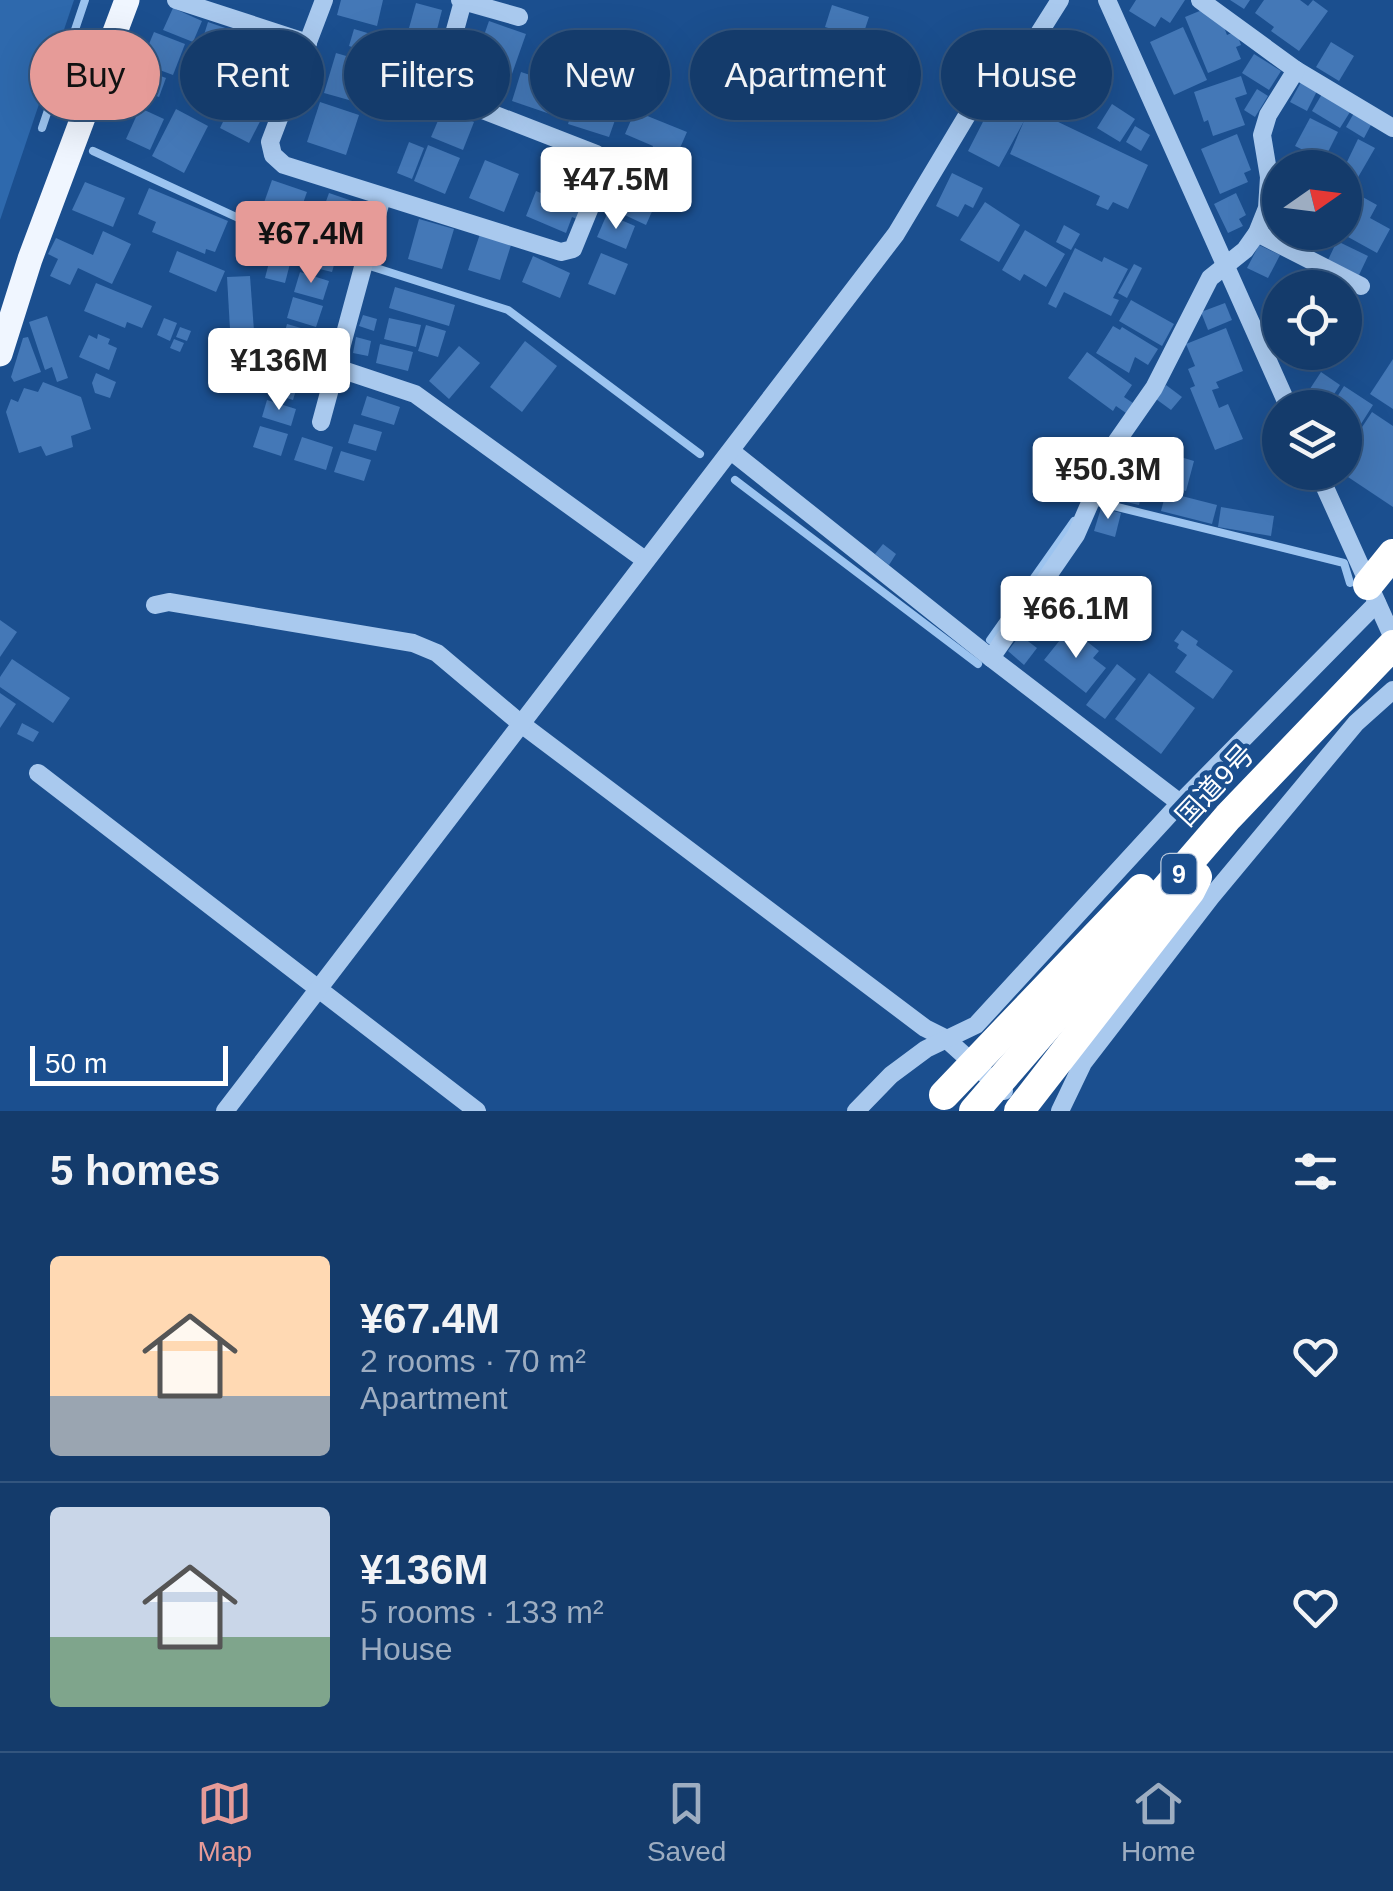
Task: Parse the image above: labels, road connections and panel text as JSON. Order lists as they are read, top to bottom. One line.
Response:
{"streets":{"highway":["国道9号","9"]},"scale_bar":"50 m","north":"right","page":{"chip":["Buy","Rent","Filters","New","Apartment","House"],"price":["¥47.5M","¥67.4M","¥136M","¥50.3M","¥66.1M"],"scale":"50 m","heading":"5 homes","list":[{"name":"¥67.4M","note":"2 rooms · 70 m² · Apartment"},{"name":"¥136M","note":"5 rooms · 133 m² · House"}],"tabs":["Map","Saved","Home"]}}
